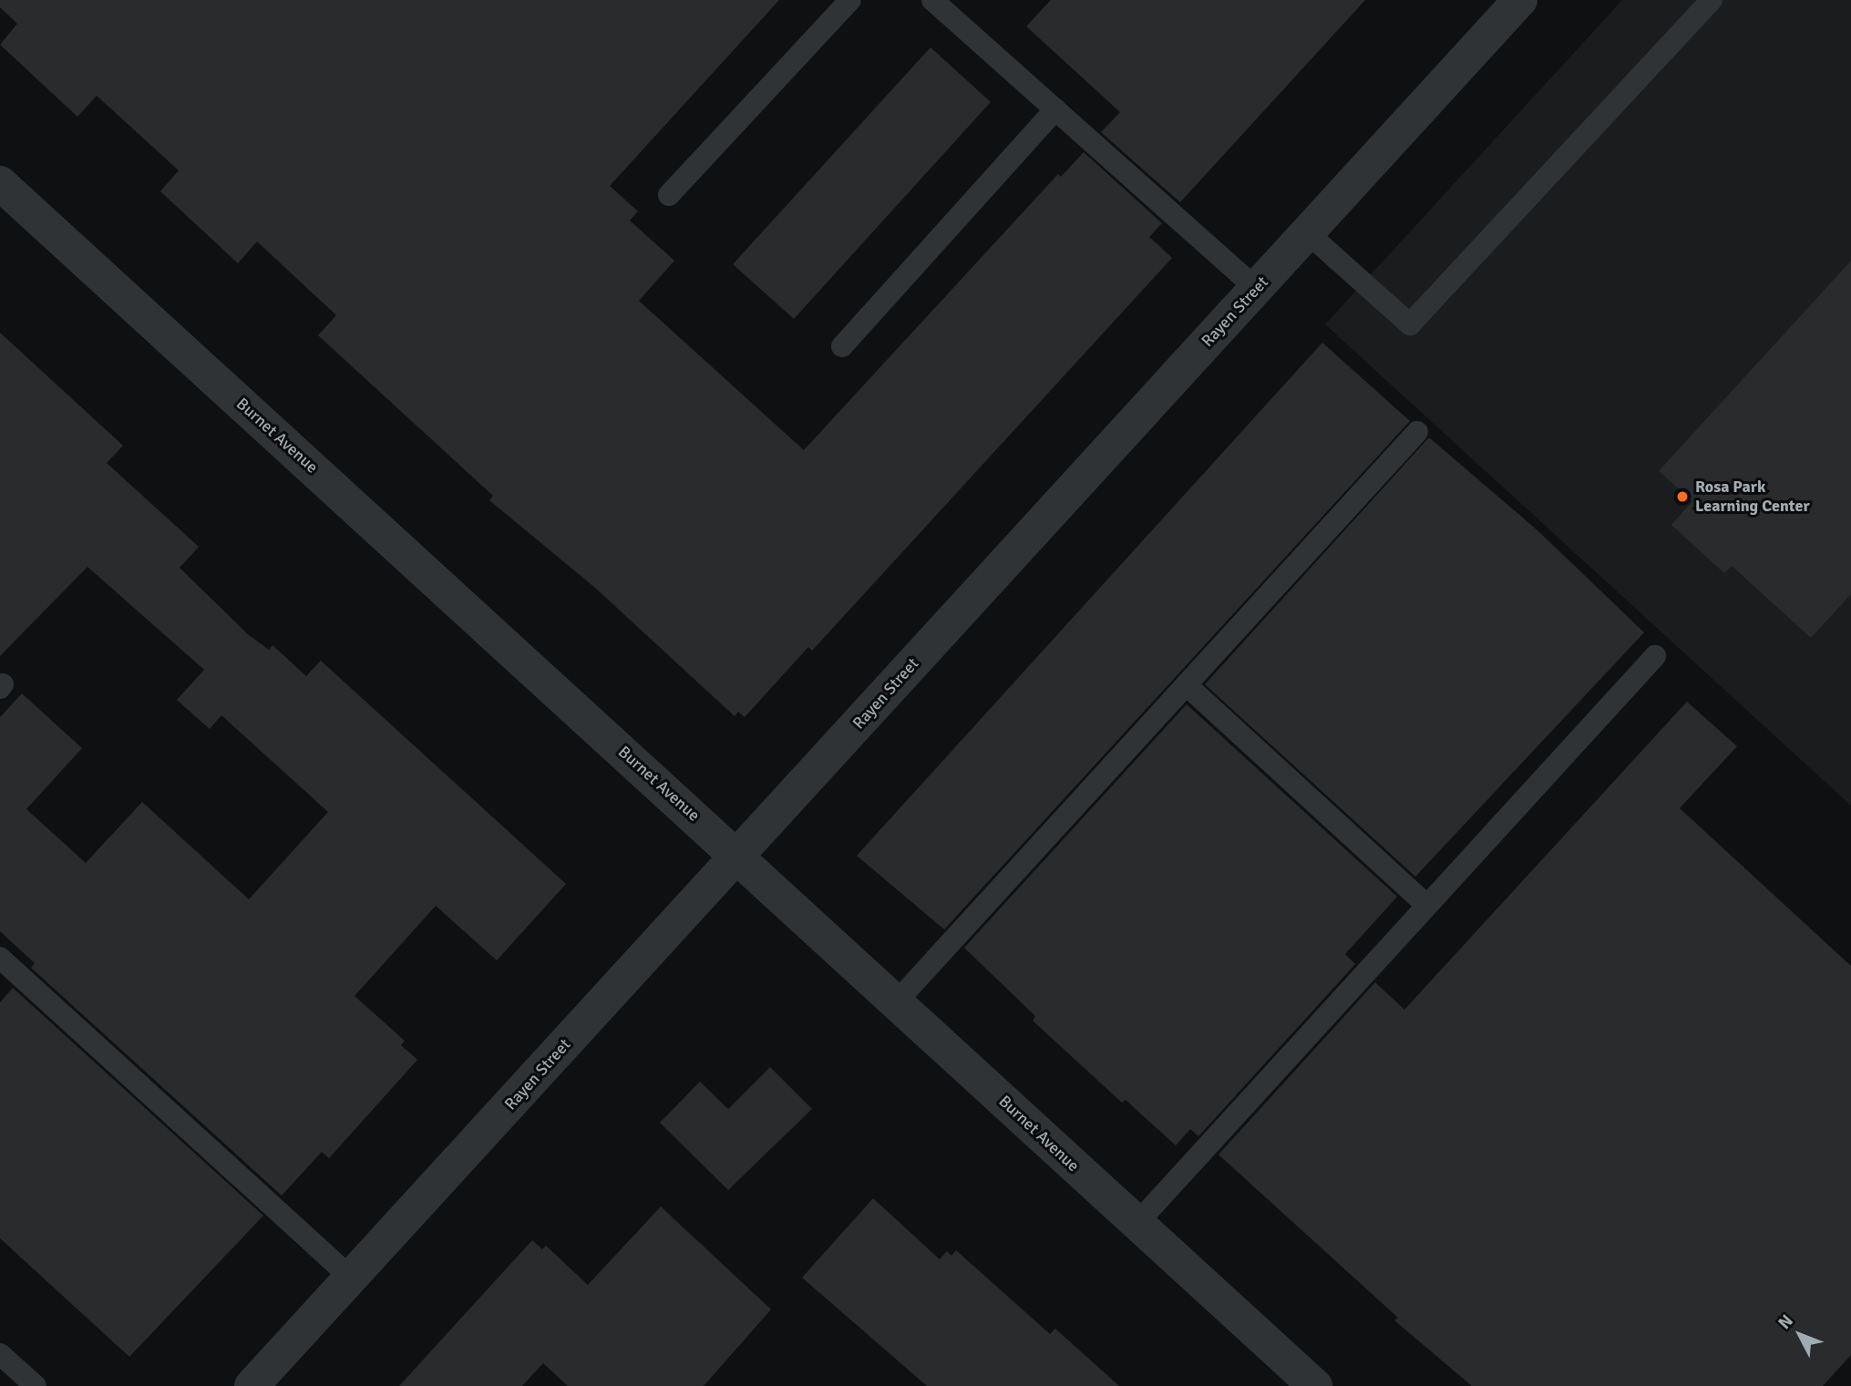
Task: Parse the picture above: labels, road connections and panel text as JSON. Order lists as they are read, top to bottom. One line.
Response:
{"streets":{"street":["Rayen Street","Burnet Avenue"]},"crossings":[["Rayen Street","Burnet Avenue"]],"places":["Rosa Park Learning Center"],"north":"top left"}
